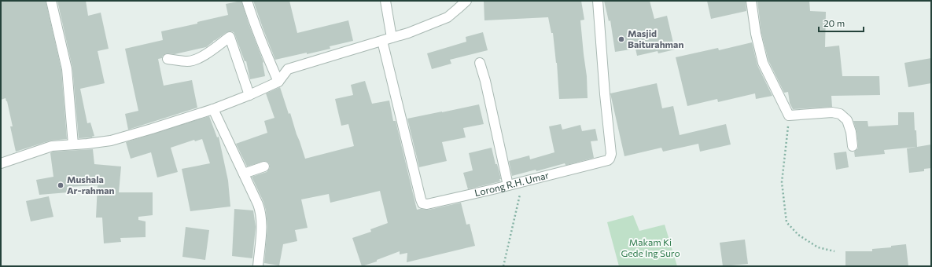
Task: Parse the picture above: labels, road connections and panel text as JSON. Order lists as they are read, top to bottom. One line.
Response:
{"streets":{"street":["Lorong R.H. Umar"]},"parks":["Makam Ki Gede Ing Suro"],"places":["Masjid Baiturahman","Mushala Ar-rahman"],"scale_bar":"20 m"}
